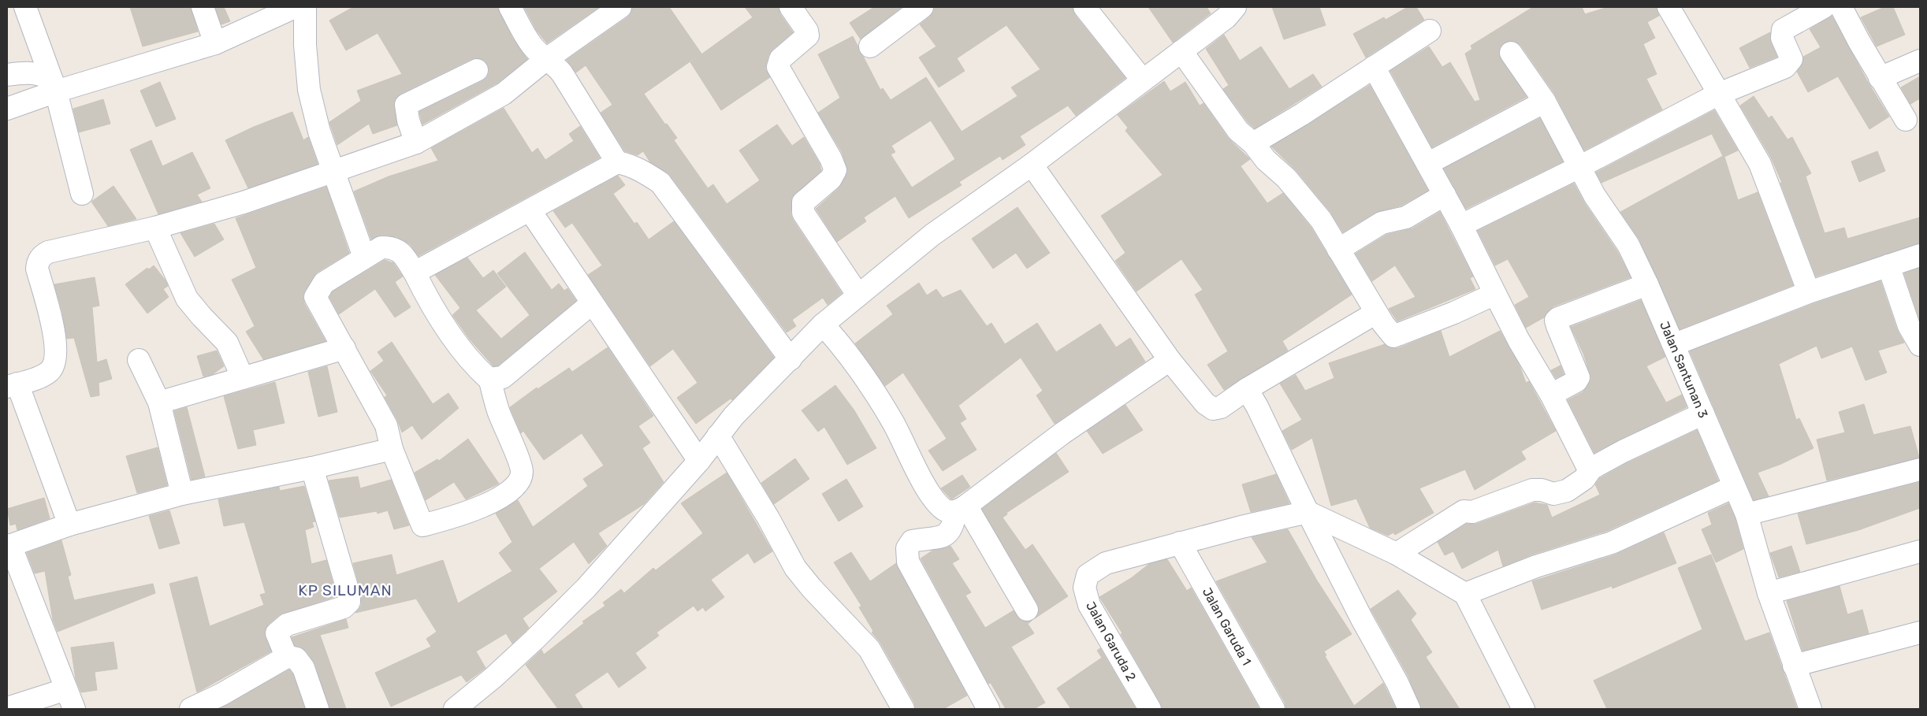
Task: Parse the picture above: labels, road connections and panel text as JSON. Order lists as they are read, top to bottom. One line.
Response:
{"streets":{"street":["Jalan Santunan 3","Jalan Garuda 1","Jalan Garuda 2"]},"crossings":[["Jalan Garuda 1","Jalan Garuda 2"]],"districts":["KP SILUMAN"]}
